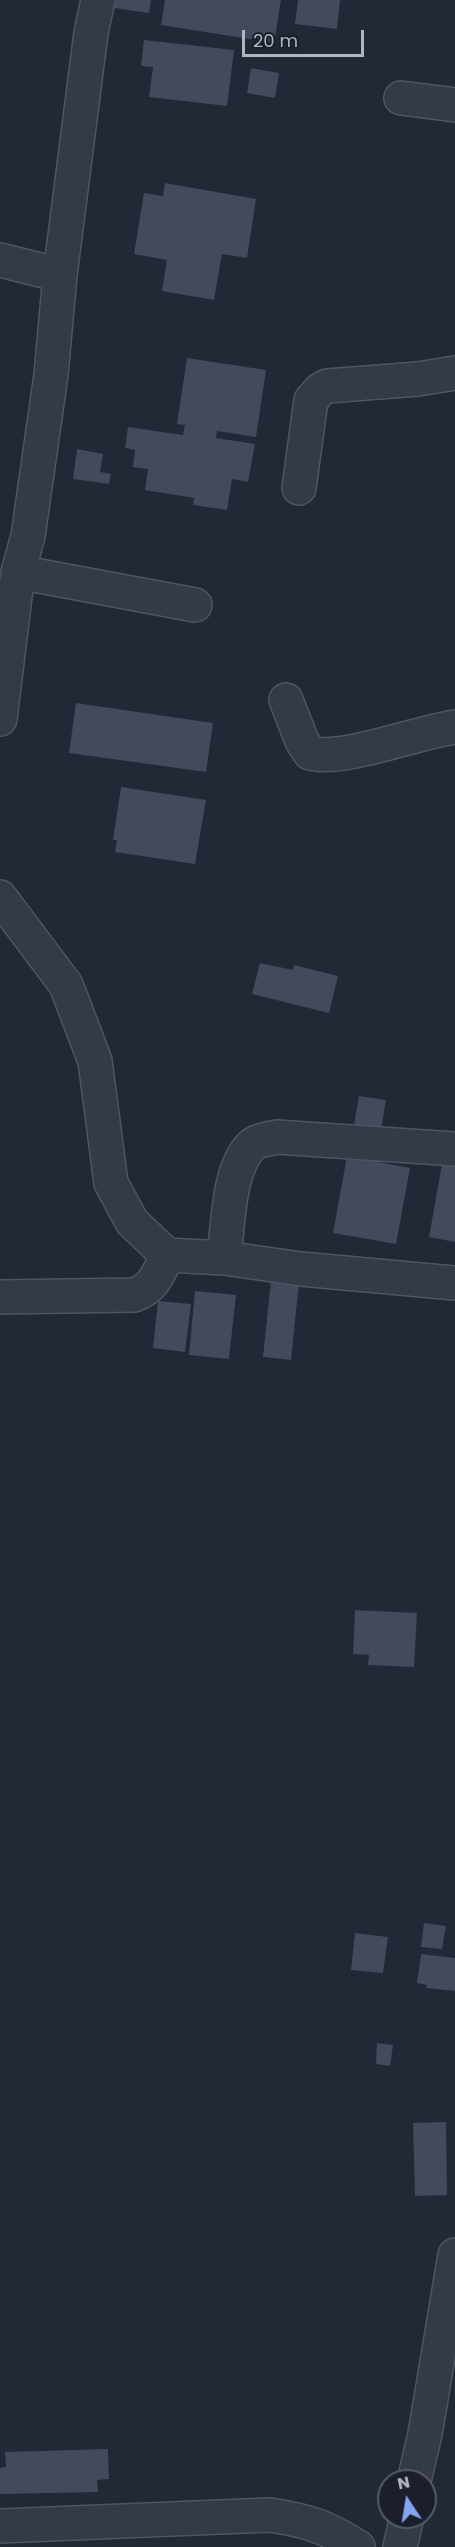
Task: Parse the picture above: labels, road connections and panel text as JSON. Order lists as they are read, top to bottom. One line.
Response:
{"scale_bar":"20 m","north":"top"}
